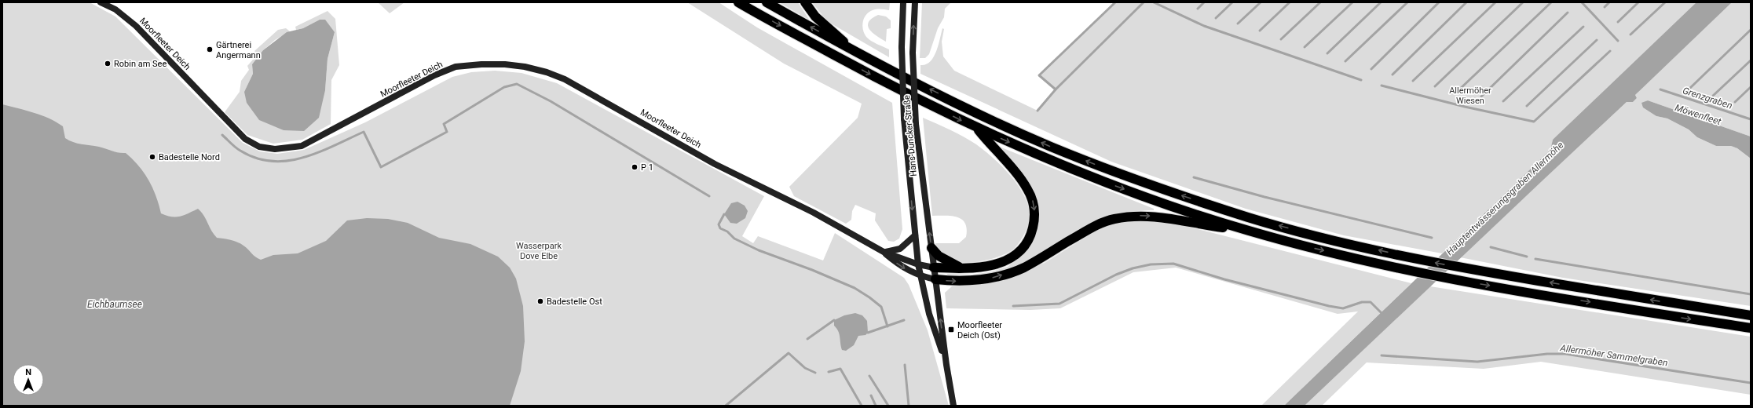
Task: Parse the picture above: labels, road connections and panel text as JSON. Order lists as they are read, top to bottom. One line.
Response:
{"streets":{"street":["Moorfleeter Deich","Hans-Duncker-Straße"]},"crossings":[["Moorfleeter Deich","Hans-Duncker-Straße"]],"water":["Grenzgraben","Möwenfleet","Hauptentwässerungsgraben Allermöhe","Eichbaumsee","Allermöher Sammelgraben"],"parks":["Allermöher Wiesen","Wasserpark Dove Elbe"],"places":{"other":["Gärtnerei Angermann","Robin am See","Badestelle Nord","P 1","Badestelle Ost"],"transit":["Moorfleeter Deich (Ost)"]},"north":"top"}
